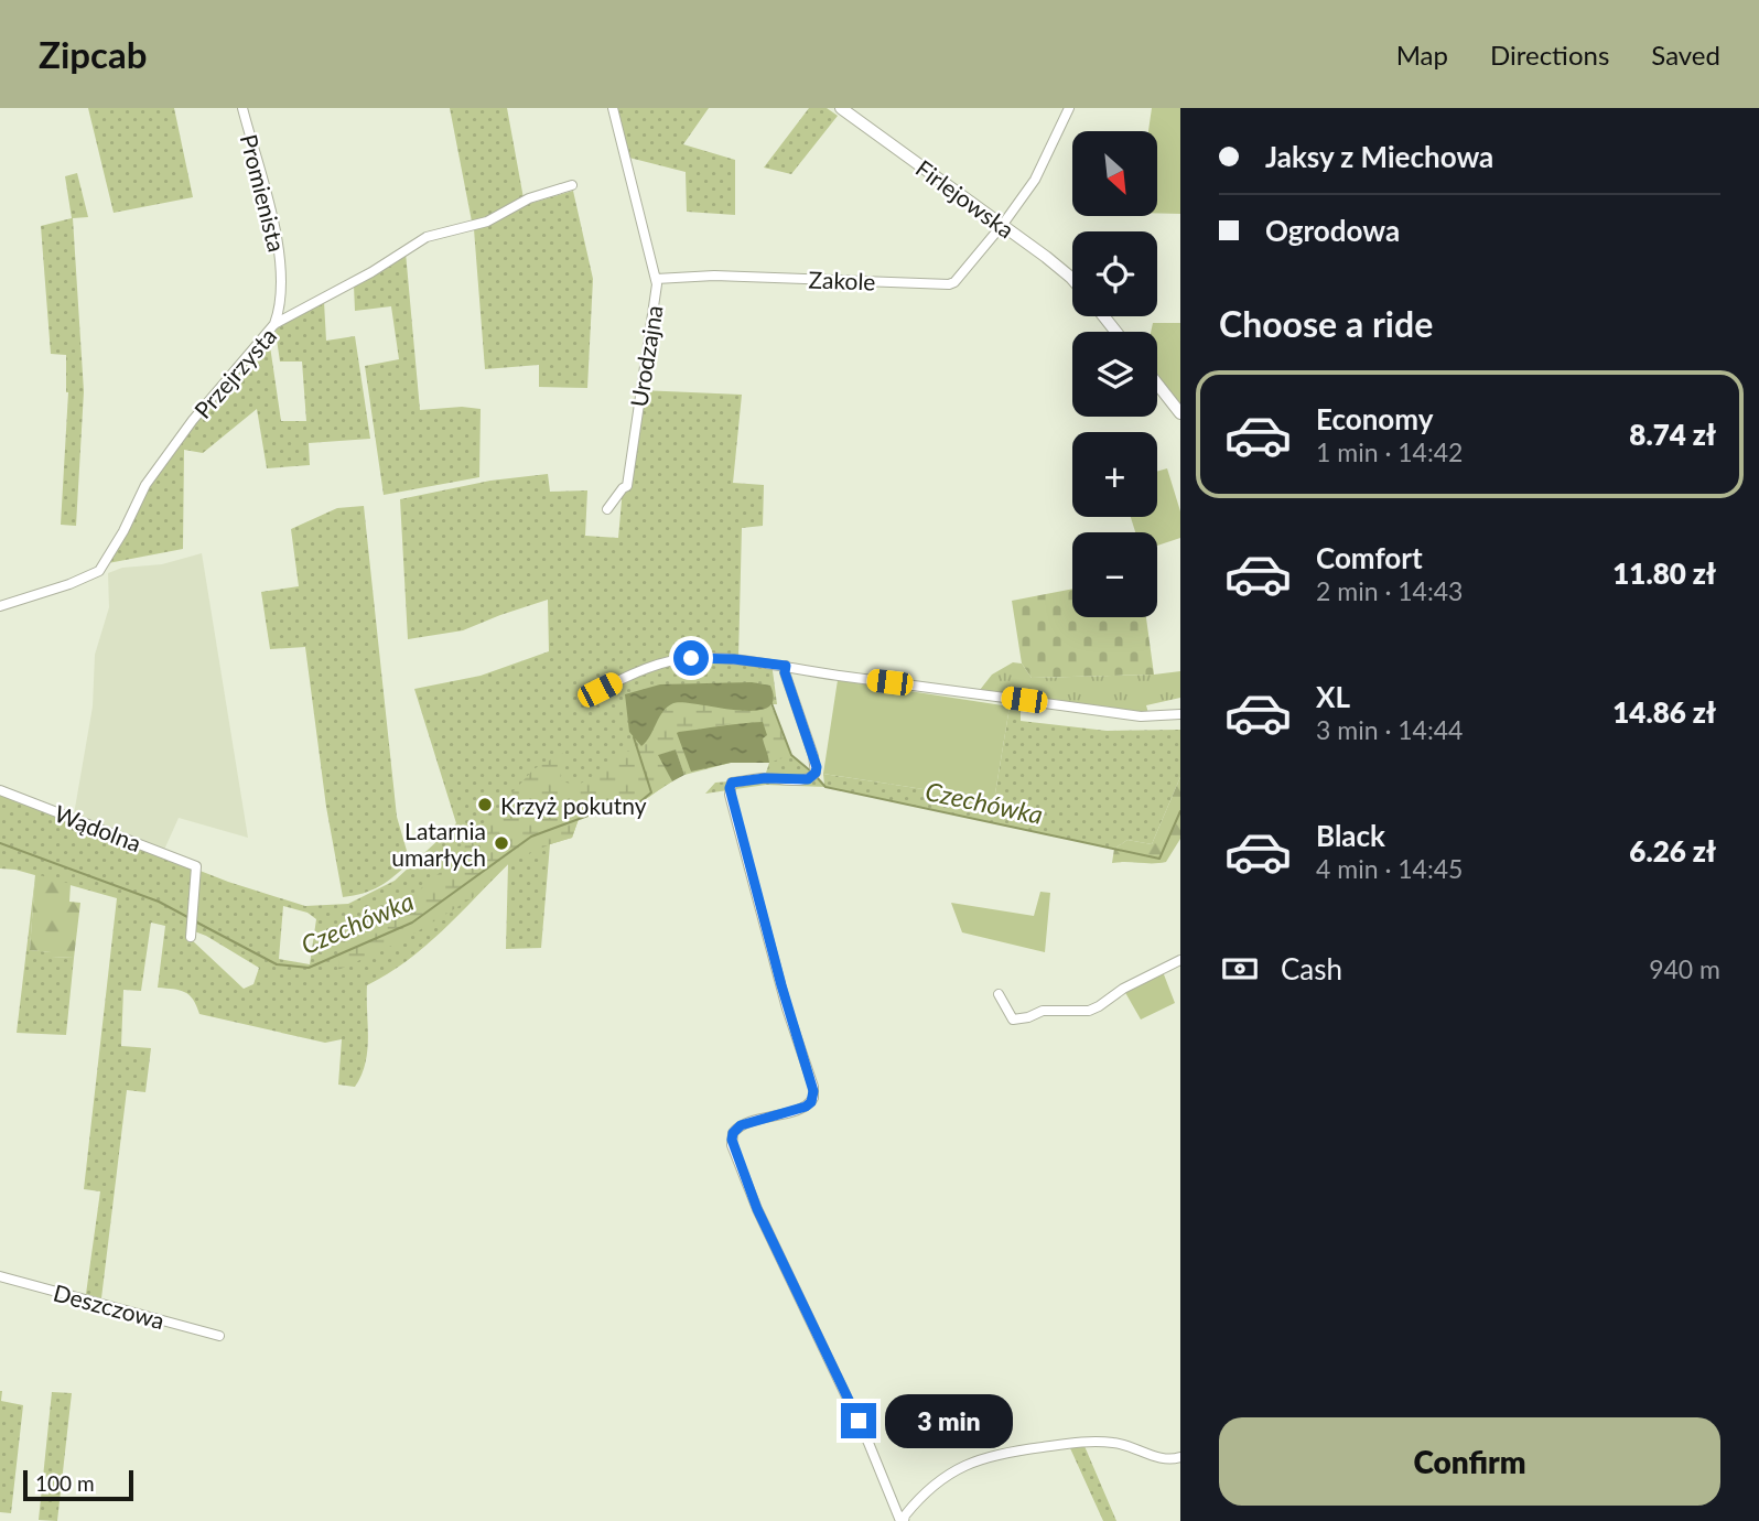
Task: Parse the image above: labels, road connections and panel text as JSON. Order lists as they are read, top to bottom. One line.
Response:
{"streets":{"street":["Promienista","Firlejowska","Zakole","Urodzajna","Przejrzysta","Wądolna","Deszczowa"]},"crossings":[["Promienista","Przejrzysta"],["Firlejowska","Zakole"],["Zakole","Urodzajna"]],"water":["Czechówka"],"places":["Krzyż pokutny","Latarnia umarłych"],"scale_bar":"100 m","north":"bottom right","page":{"header":"Zipcab","nav":["Map","Directions","Saved"],"banner":["Jaksy z Miechowa","Ogrodowa"],"map_buttons":["+","−"],"heading":"Choose a ride","list":[{"name":"Economy","note":"1 min · 14:42","value":"8.74 zł"},{"name":"Comfort","note":"2 min · 14:43","value":"11.80 zł"},{"name":"XL","note":"3 min · 14:44","value":"14.86 zł"},{"name":"Black","note":"4 min · 14:45","value":"6.26 zł"}],"pay":["Cash","940 m"],"bubble":"3 min","buttons":"Confirm","scale":"100 m"}}
